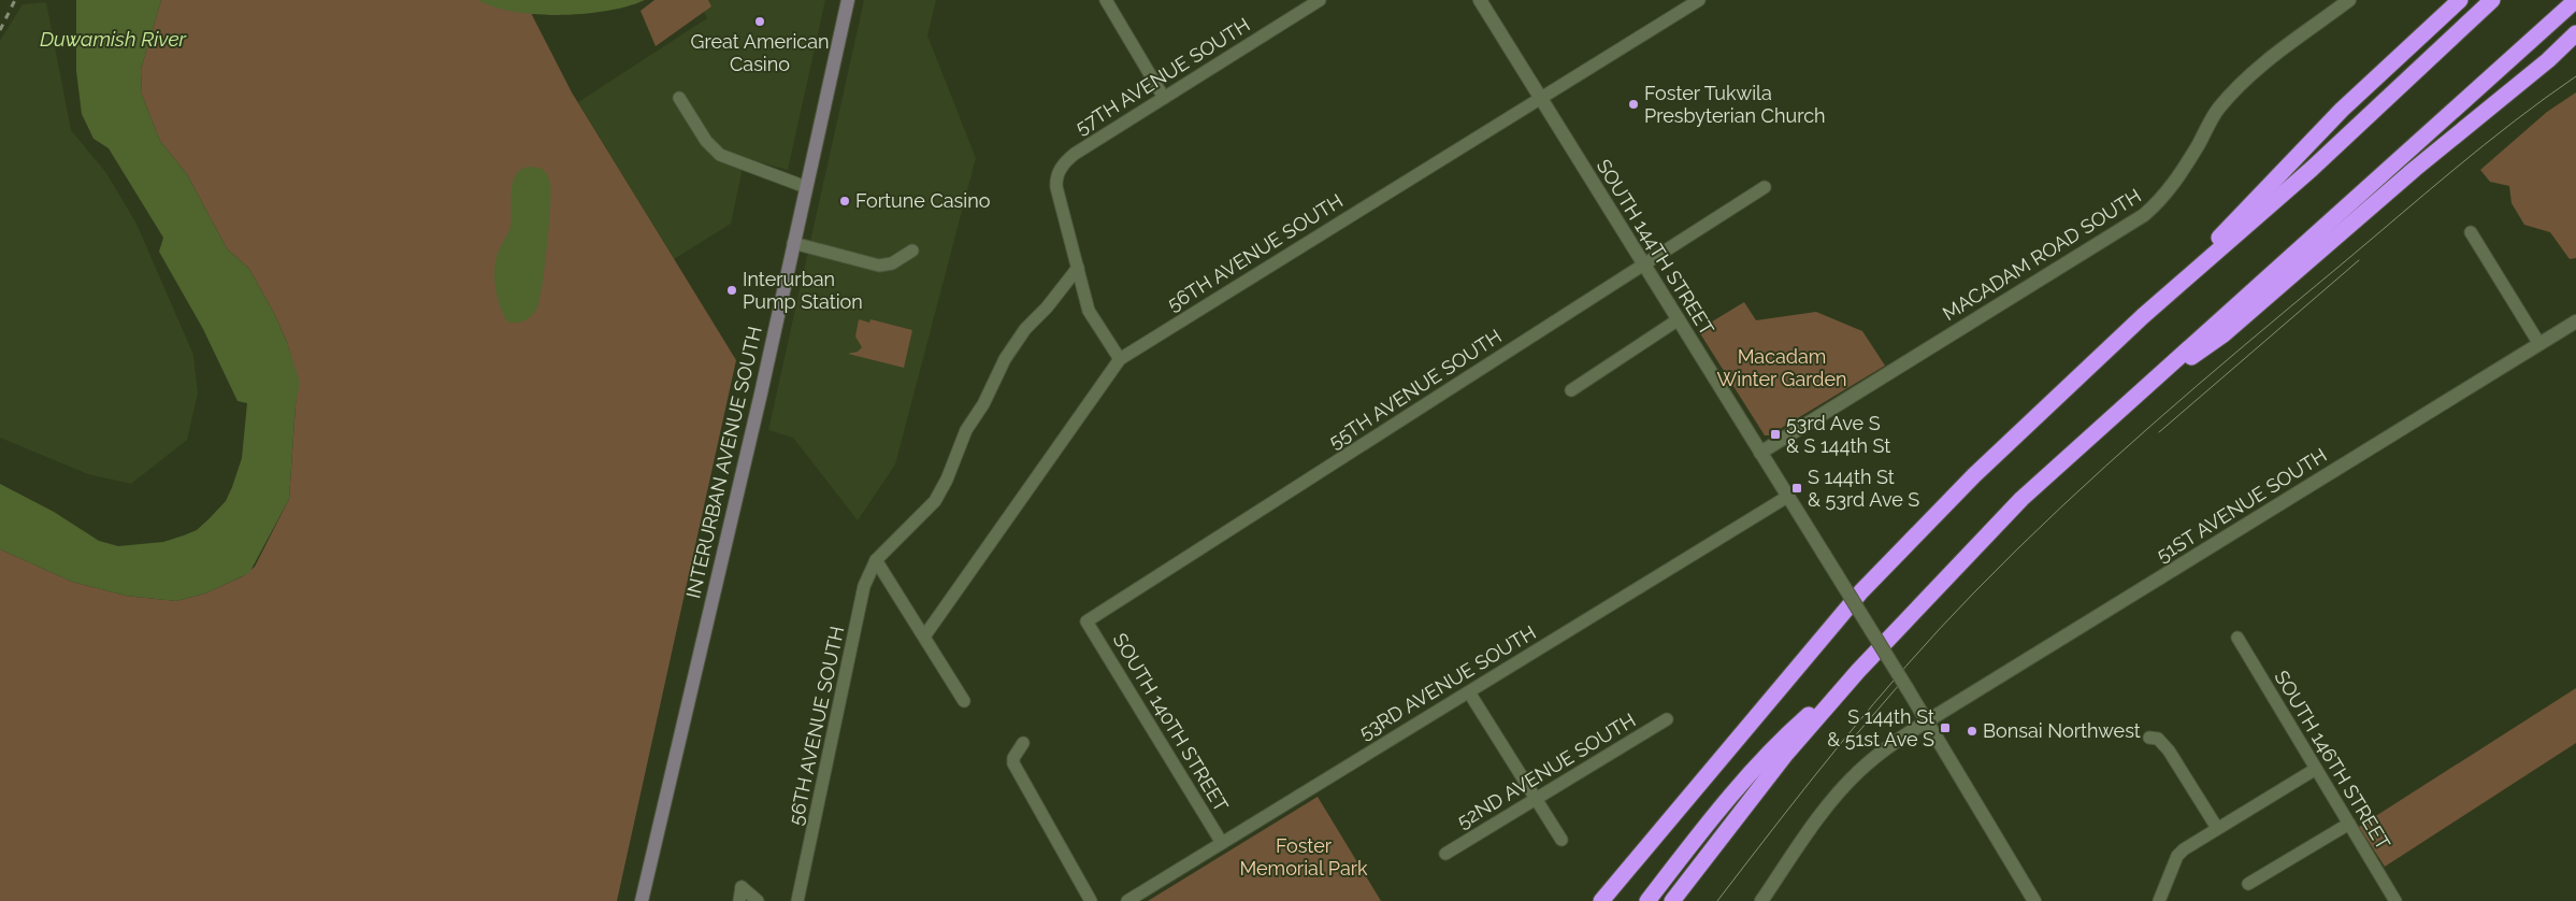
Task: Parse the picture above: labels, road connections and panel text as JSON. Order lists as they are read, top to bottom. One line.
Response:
{"streets":{"main road":["INTERURBAN AVENUE SOUTH"],"street":["57TH AVENUE SOUTH","SOUTH 144TH STREET","56TH AVENUE SOUTH","MACADAM ROAD SOUTH","55TH AVENUE SOUTH","51ST AVENUE SOUTH","53RD AVENUE SOUTH","SOUTH 140TH STREET","SOUTH 146TH STREET","52ND AVENUE SOUTH"]},"crossings":[["SOUTH 144TH STREET","56TH AVENUE SOUTH"],["SOUTH 144TH STREET","MACADAM ROAD SOUTH"],["SOUTH 144TH STREET","55TH AVENUE SOUTH"],["SOUTH 144TH STREET","51ST AVENUE SOUTH"],["SOUTH 144TH STREET","53RD AVENUE SOUTH"],["55TH AVENUE SOUTH","SOUTH 140TH STREET"],["53RD AVENUE SOUTH","SOUTH 140TH STREET"]],"water":["Duwamish River"],"parks":["Macadam Winter Garden","Foster Memorial Park"],"places":{"other":["Great American Casino","Foster Tukwila Presbyterian Church","Fortune Casino","Interurban Pump Station","Bonsai Northwest"],"transit":["53rd Ave S & S 144th St","S 144th St & 53rd Ave S","S 144th St & 51st Ave S"]}}
